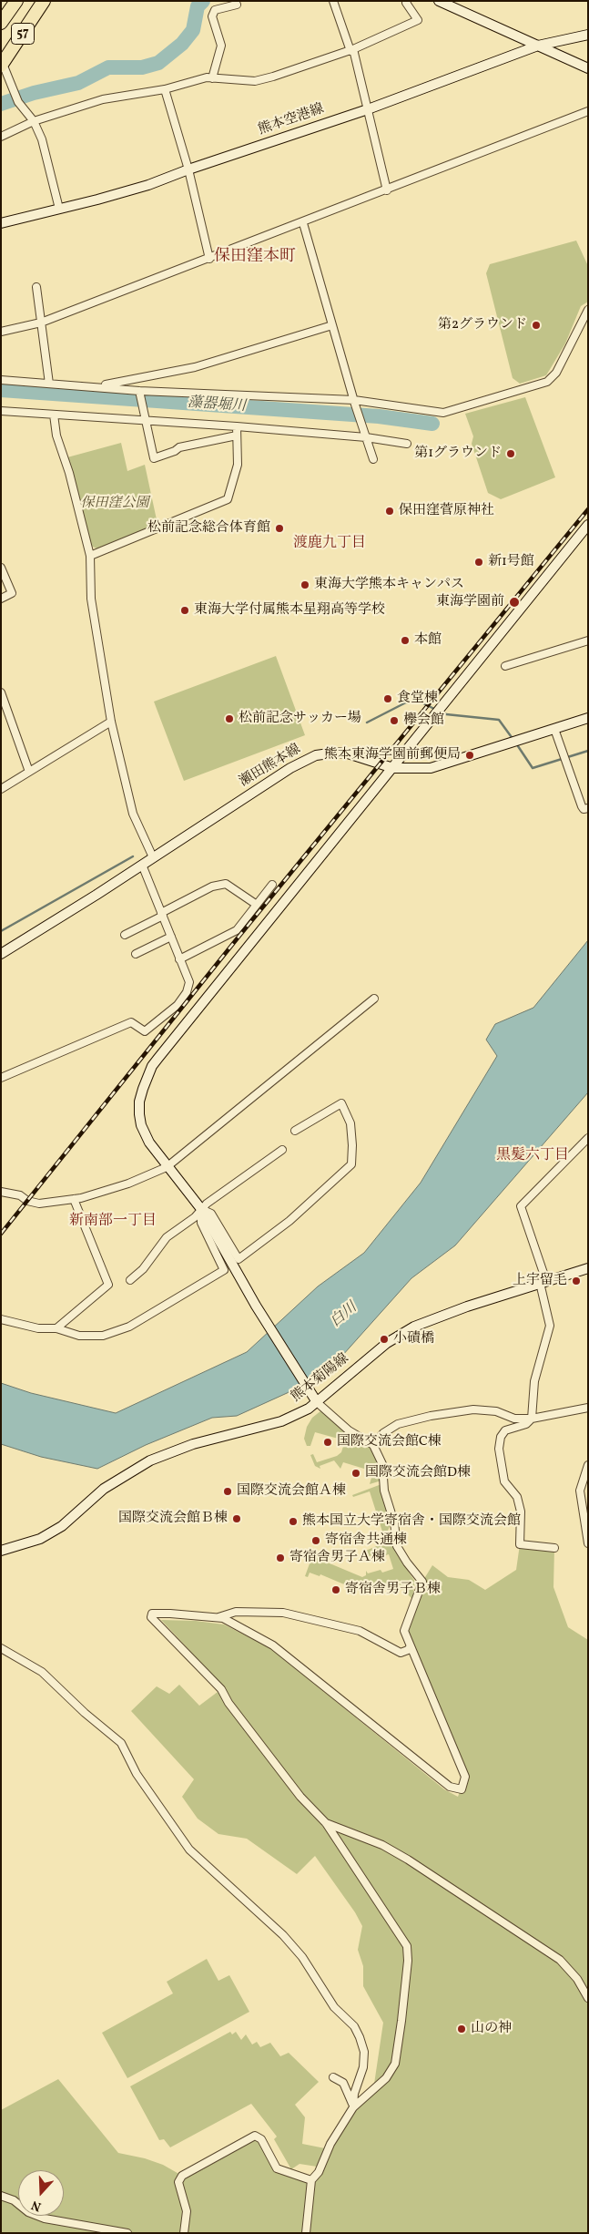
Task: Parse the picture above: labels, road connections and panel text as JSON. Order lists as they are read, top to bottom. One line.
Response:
{"streets":{"highway":["57"],"main road":["熊本空港線","瀬田熊本線","熊本菊陽線"]},"districts":["保田窪本町","渡鹿九丁目","黒髪六丁目","新南部一丁目"],"water":["藻器堀川","白川"],"parks":["保田窪公園"],"places":["第2グラウンド","第1グラウンド","保田窪菅原神社","松前記念総合体育館","新1号館","東海大学熊本キャンパス","東海学園前","東海大学付属熊本星翔高等学校","本館","食堂棟","松前記念サッカー場","欅会館","熊本東海学園前郵便局","上宇留毛","小磧橋","国際交流会館C棟","国際交流会館D棟","国際交流会館Ａ棟","国際交流会館Ｂ棟","熊本国立大学寄宿舎・国際交流会館","寄宿舎共通棟","寄宿舎男子Ａ棟","寄宿舎男子Ｂ棟","山の神"],"north":"bottom"}
